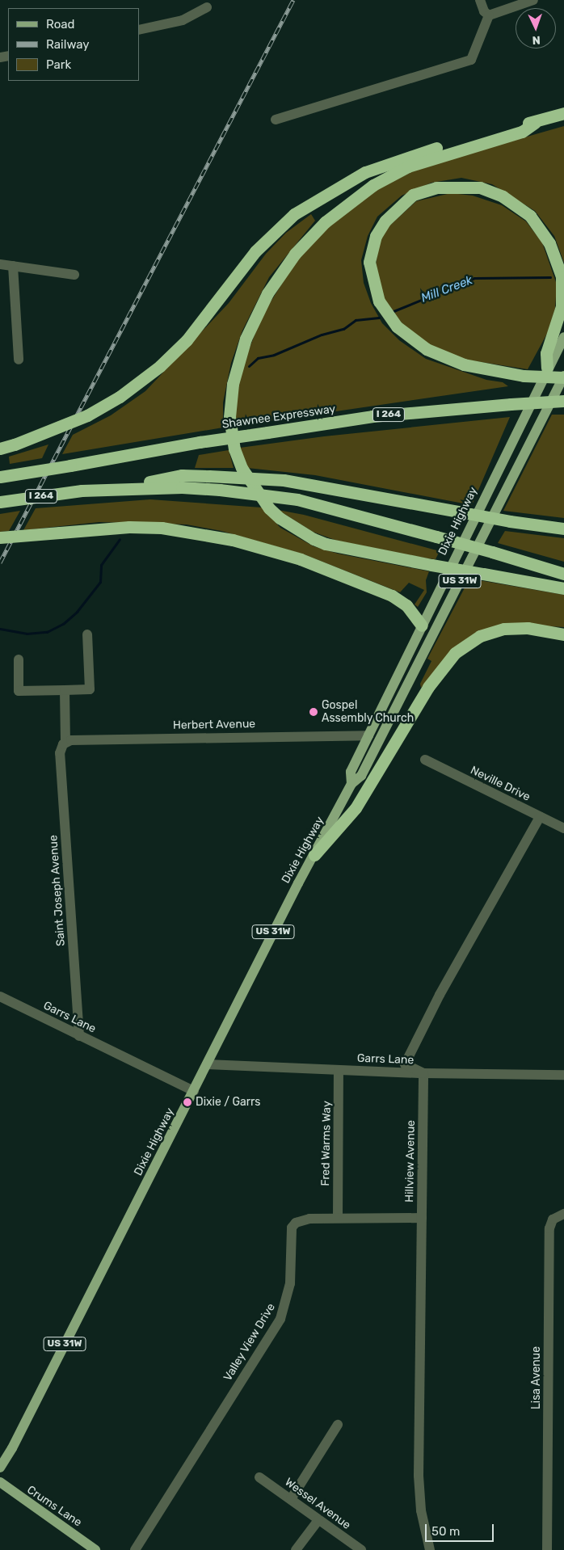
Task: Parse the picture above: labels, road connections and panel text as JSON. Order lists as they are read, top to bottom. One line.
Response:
{"streets":{"highway":["I 264","Shawnee Expressway"],"main road":["Dixie Highway","US 31W","Crums Lane"],"street":["Herbert Avenue","Neville Drive","Saint Joseph Avenue","Garrs Lane","Fred Warms Way","Hillview Avenue","Valley View Drive","Lisa Avenue","Wessel Avenue"]},"crossings":[["Dixie Highway","Herbert Avenue"],["Dixie Highway","Garrs Lane"],["Herbert Avenue","Saint Joseph Avenue"],["Saint Joseph Avenue","Garrs Lane"],["Garrs Lane","Fred Warms Way"],["Garrs Lane","Hillview Avenue"],["Fred Warms Way","Valley View Drive"],["Hillview Avenue","Valley View Drive"]],"water":["Mill Creek"],"places":["Gospel Assembly Church","Dixie / Garrs"],"legend":["Road","Railway","Park"],"scale_bar":"50 m","north":"bottom"}
